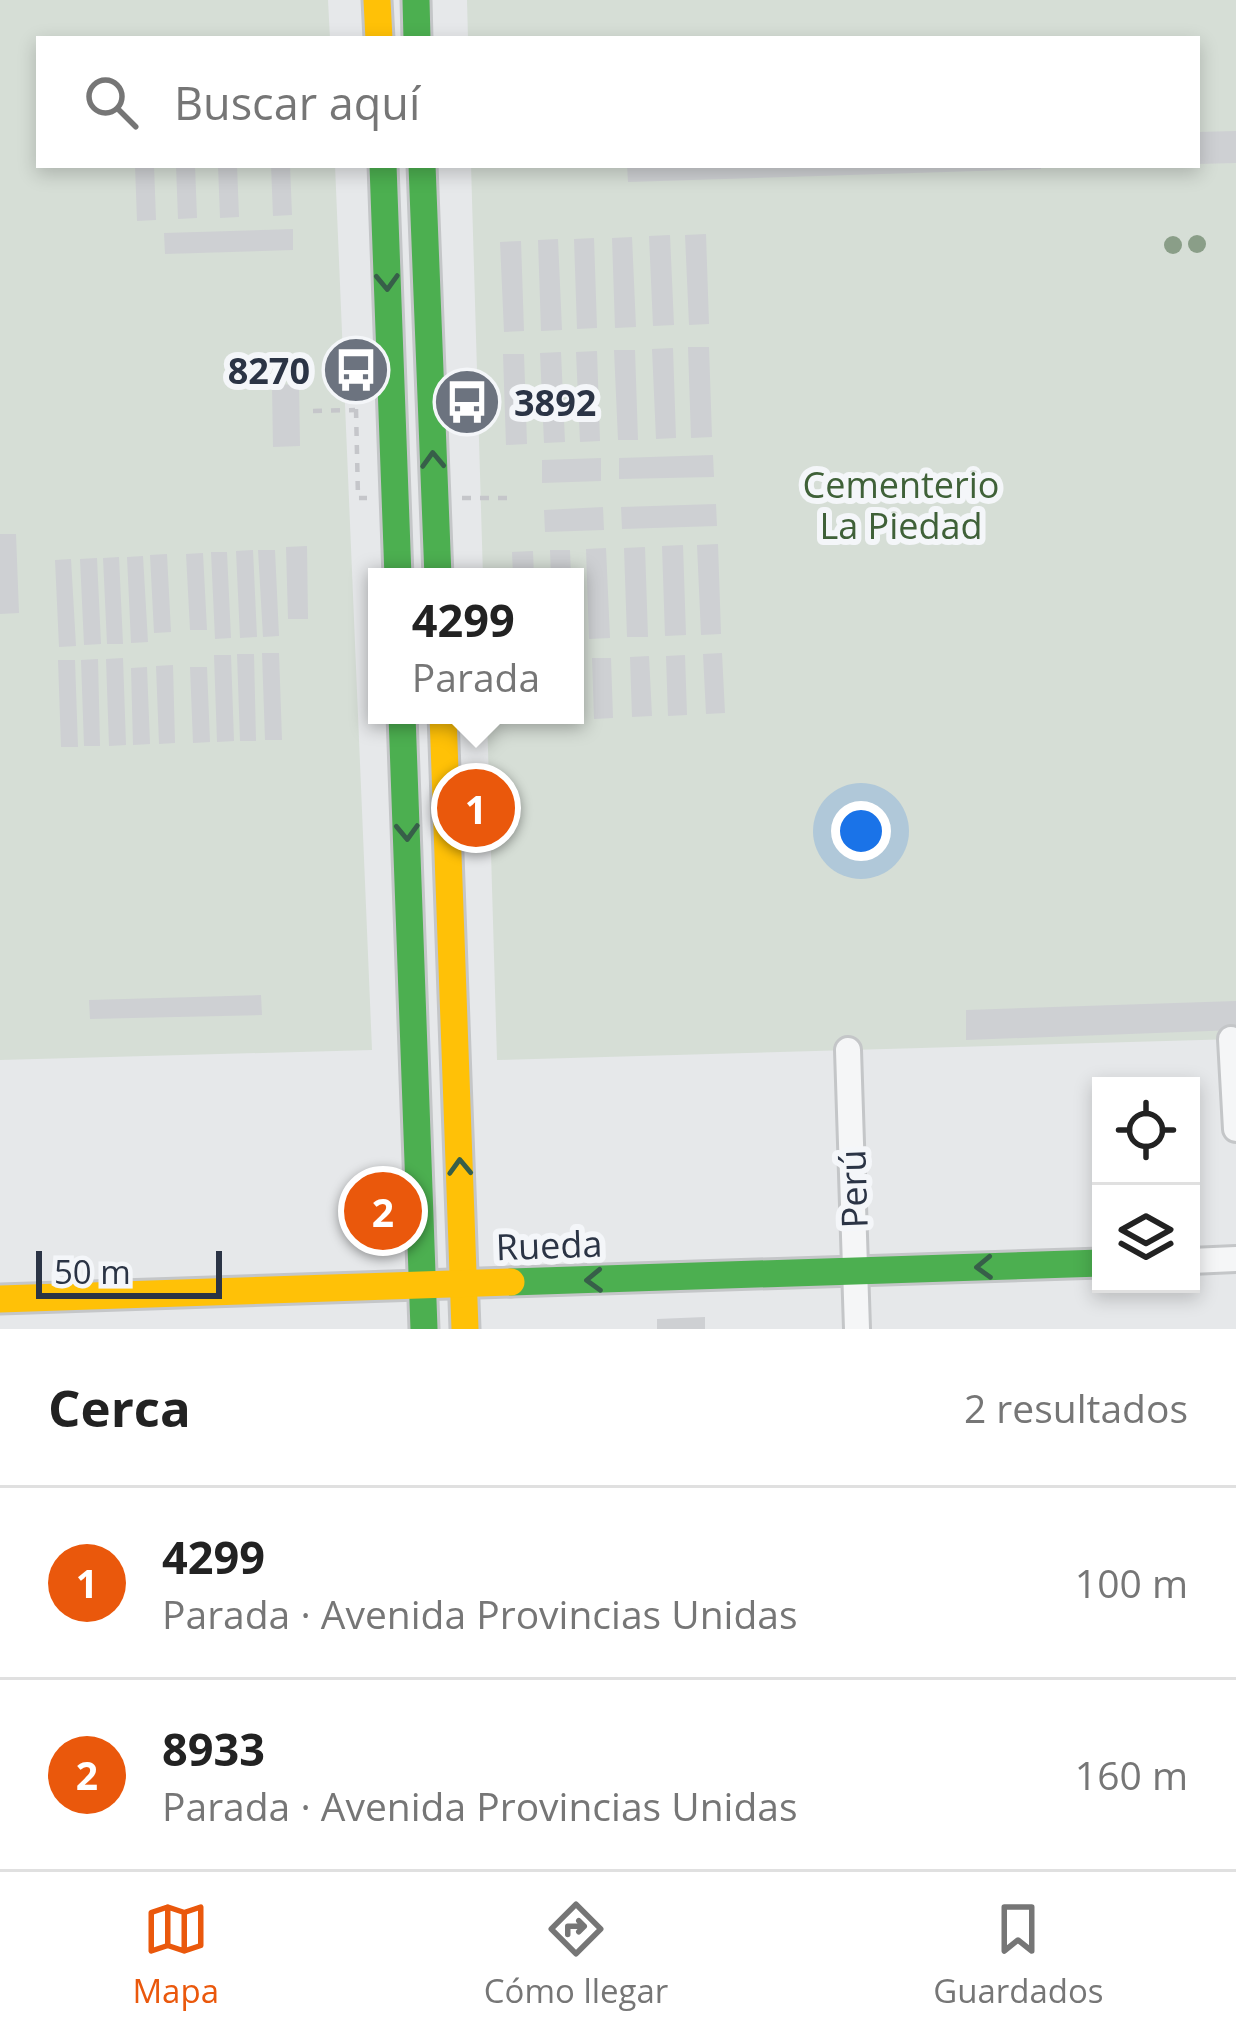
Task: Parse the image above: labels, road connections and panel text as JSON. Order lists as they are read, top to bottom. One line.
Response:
{"streets":{"main road":["Rueda"],"street":["Perú"]},"crossings":[["Perú","Rueda"]],"one_way":["Rueda"],"parks":["Cementerio La Piedad"],"places":{"bus stop":["8270","3892"]},"scale_bar":"50 m","page":{"search":"Buscar aquí","popup":["4299","Parada"],"pins":["1","2"],"scale":"50 m","heading":["Cerca","2 resultados"],"list":[{"mark":"1","name":"4299","note":"Parada · Avenida Provincias Unidas","value":"100 m"},{"mark":"2","name":"8933","note":"Parada · Avenida Provincias Unidas","value":"160 m"}],"nav":["Mapa","Cómo llegar","Guardados"]}}
